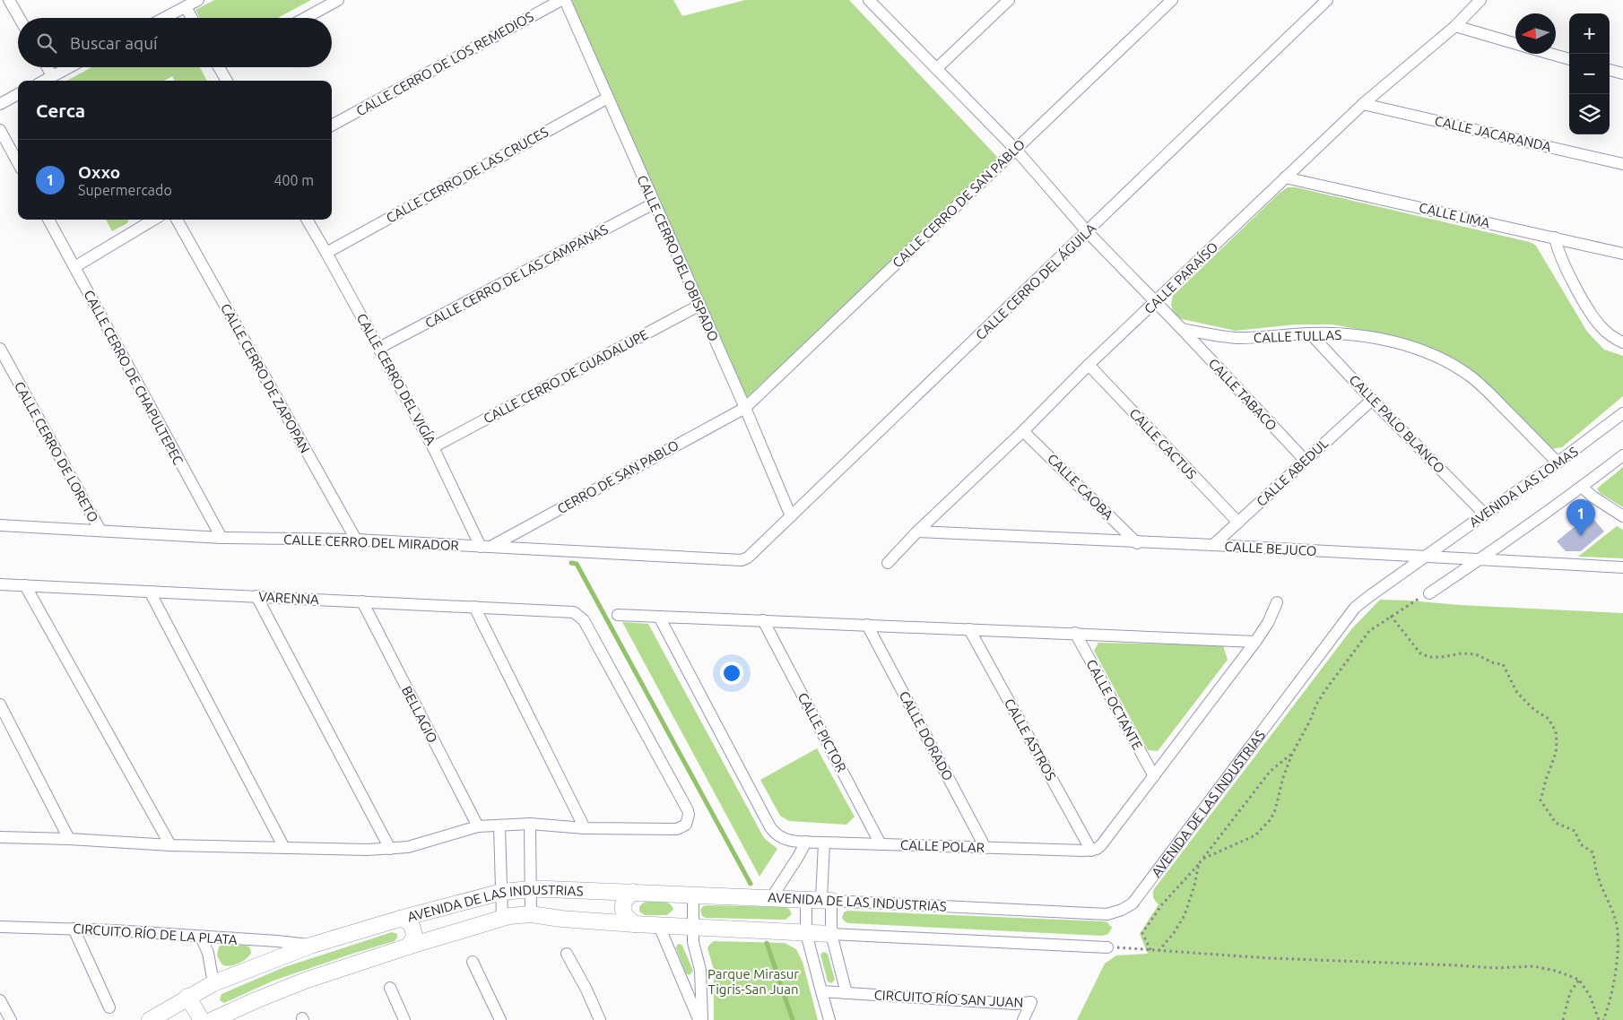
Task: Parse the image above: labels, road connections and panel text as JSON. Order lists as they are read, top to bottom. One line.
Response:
{"streets":{"street":["CALLE CERRO DE LOS REMEDIOS","CALLE JACARANDA","CALLE CERRO DE LAS CRUCES","CALLE CERRO DE SAN PABLO","CALLE LIMA","CALLE CERRO DEL OBISPADO","CALLE CERRO DE LAS CAMPANAS","CALLE PARAÍSO","CALLE CERRO DEL ÁGUILA","CALLE TULLAS","CALLE CERRO DE GUADALUPE","CALLE CERRO DE CHAPULTEPEC","CALLE CERRO DE ZAPOPAN","CALLE CERRO DEL VIGÍA","CALLE TABACO","CALLE PALO BLANCO","CALLE CACTUS","CALLE CERRO DE LORETO","CALLE ABEDUL","CERRO DE SAN PABLO","CALLE CAOBA","AVENIDA LAS LOMAS","CALLE CERRO DEL MIRADOR","CALLE BEJUCO","VARENNA","CALLE OCTANTE","BELLAGIO","CALLE PICTOR","CALLE DORADO","CALLE ASTROS","AVENIDA DE LAS INDUSTRIAS","CALLE POLAR","CIRCUITO RÍO DE LA PLATA","CIRCUITO RÍO SAN JUAN"]},"crossings":[["CALLE JACARANDA","CALLE PARAÍSO"],["CALLE CERRO DE LAS CRUCES","CALLE CERRO DEL OBISPADO"],["CALLE CERRO DE LAS CRUCES","CALLE CERRO DEL VIGÍA"],["CALLE CERRO DE SAN PABLO","CALLE CERRO DEL OBISPADO"],["CALLE CERRO DE SAN PABLO","CALLE TABACO"],["CALLE CERRO DE SAN PABLO","CERRO DE SAN PABLO"],["CALLE LIMA","CALLE PARAÍSO"],["CALLE CERRO DEL OBISPADO","CALLE CERRO DE LAS CAMPANAS"],["CALLE CERRO DEL OBISPADO","CALLE CERRO DEL ÁGUILA"],["CALLE CERRO DEL OBISPADO","CALLE CERRO DE GUADALUPE"],["CALLE CERRO DEL OBISPADO","CERRO DE SAN PABLO"],["CALLE CERRO DE LAS CAMPANAS","CALLE CERRO DEL VIGÍA"],["CALLE PARAÍSO","CALLE TABACO"],["CALLE PARAÍSO","CALLE CACTUS"],["CALLE PARAÍSO","CALLE CAOBA"],["CALLE PARAÍSO","CALLE BEJUCO"],["CALLE CERRO DEL ÁGUILA","CALLE TABACO"],["CALLE CERRO DEL ÁGUILA","CALLE CERRO DEL MIRADOR"],["CALLE TULLAS","CALLE TABACO"],["CALLE TULLAS","CALLE PALO BLANCO"],["CALLE TULLAS","AVENIDA LAS LOMAS"],["CALLE CERRO DE GUADALUPE","CALLE CERRO DEL VIGÍA"],["CALLE CERRO DE CHAPULTEPEC","CALLE CERRO DEL MIRADOR"],["CALLE CERRO DE ZAPOPAN","CALLE CERRO DEL MIRADOR"],["CALLE CERRO DEL VIGÍA","CERRO DE SAN PABLO"],["CALLE CERRO DEL VIGÍA","CALLE CERRO DEL MIRADOR"],["CALLE TABACO","CALLE ABEDUL"],["CALLE PALO BLANCO","CALLE ABEDUL"],["CALLE PALO BLANCO","AVENIDA LAS LOMAS"],["CALLE CACTUS","CALLE ABEDUL"],["CALLE CERRO DE LORETO","CALLE CERRO DEL MIRADOR"],["CALLE ABEDUL","CALLE BEJUCO"],["CERRO DE SAN PABLO","CALLE CERRO DEL MIRADOR"],["CALLE CAOBA","CALLE BEJUCO"],["AVENIDA LAS LOMAS","CALLE BEJUCO"],["AVENIDA LAS LOMAS","AVENIDA DE LAS INDUSTRIAS"],["CALLE BEJUCO","AVENIDA DE LAS INDUSTRIAS"],["VARENNA","BELLAGIO"],["CALLE PICTOR","CALLE POLAR"],["CALLE DORADO","CALLE POLAR"],["CALLE ASTROS","CALLE POLAR"],["AVENIDA DE LAS INDUSTRIAS","CIRCUITO RÍO DE LA PLATA"]],"parks":["Parque Mirasur Tigris-San Juan"],"north":"left","page":{"map_buttons":["+","−"],"search":"Buscar aquí","heading":"Cerca","list":[{"mark":"1","name":"Oxxo","note":"Supermercado","value":"400 m"}],"pins":"1"}}
